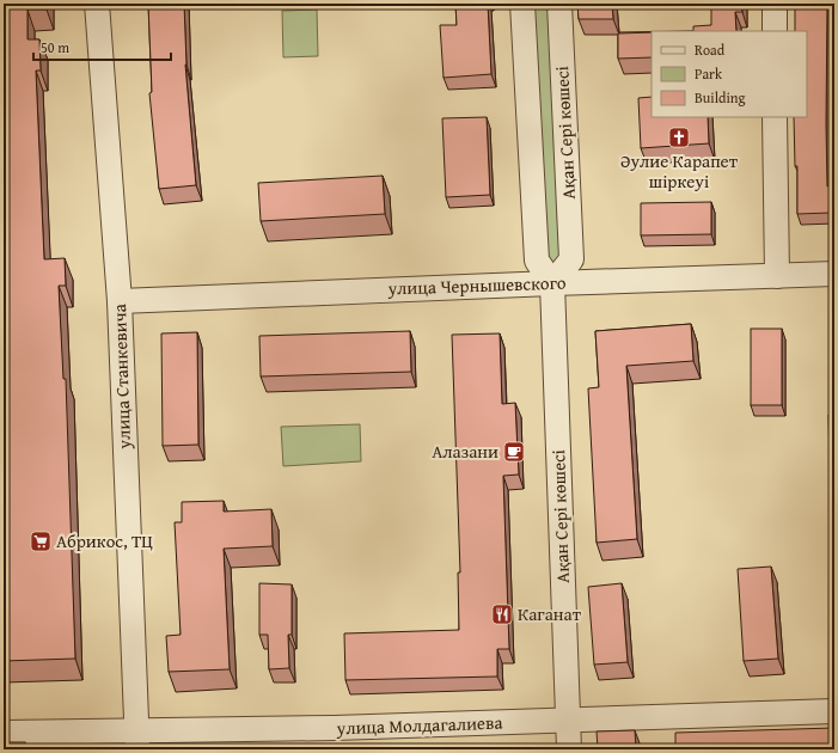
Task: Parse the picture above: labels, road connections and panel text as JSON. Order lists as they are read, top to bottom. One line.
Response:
{"streets":{"street":["Ақан Сері көшесі","улица Чернышевского","улица Станкевича","улица Молдагалиева"]},"crossings":[["Ақан Сері көшесі","улица Чернышевского"],["Ақан Сері көшесі","улица Молдагалиева"],["улица Чернышевского","улица Станкевича"],["улица Станкевича","улица Молдагалиева"]],"places":{"church":["Әулие Карапет шіркеуі"],"cafe":["Алазани"],"supermarket":["Абрикос, ТЦ"],"restaurant":["Каганат"]},"legend":["Road","Park","Building"],"scale_bar":"50 m"}
